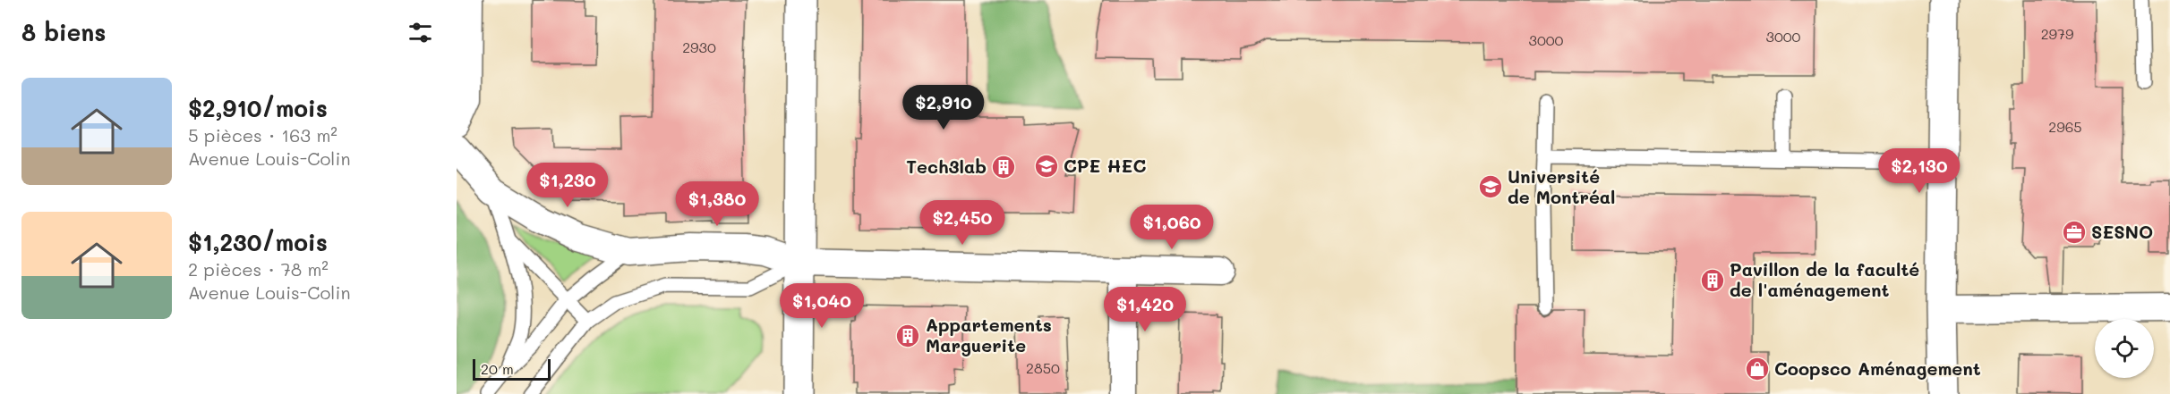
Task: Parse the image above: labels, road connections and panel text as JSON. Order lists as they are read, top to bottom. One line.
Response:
{"places":{"school or university":["CPE HEC","Université de Montréal"],"building":["Tech3lab","Pavillon de la faculté de l'aménagement","Appartements Marguerite"],"office":["SESNO"],"shop":["Coopsco Aménagement"]},"house_numbers":["2979","3000","3000","2930","2965","2850"],"scale_bar":"20 m","page":{"heading":"8 biens","list":[{"name":"$2,910/mois","note":"5 pièces · 163 m² · Avenue Louis-Colin"},{"name":"$1,230/mois","note":"2 pièces · 78 m² · Avenue Louis-Colin"}],"price":["$2,910","$2,130","$1,230","$1,380","$2,450","$1,060","$1,040","$1,420"],"scale":"20 m"}}
